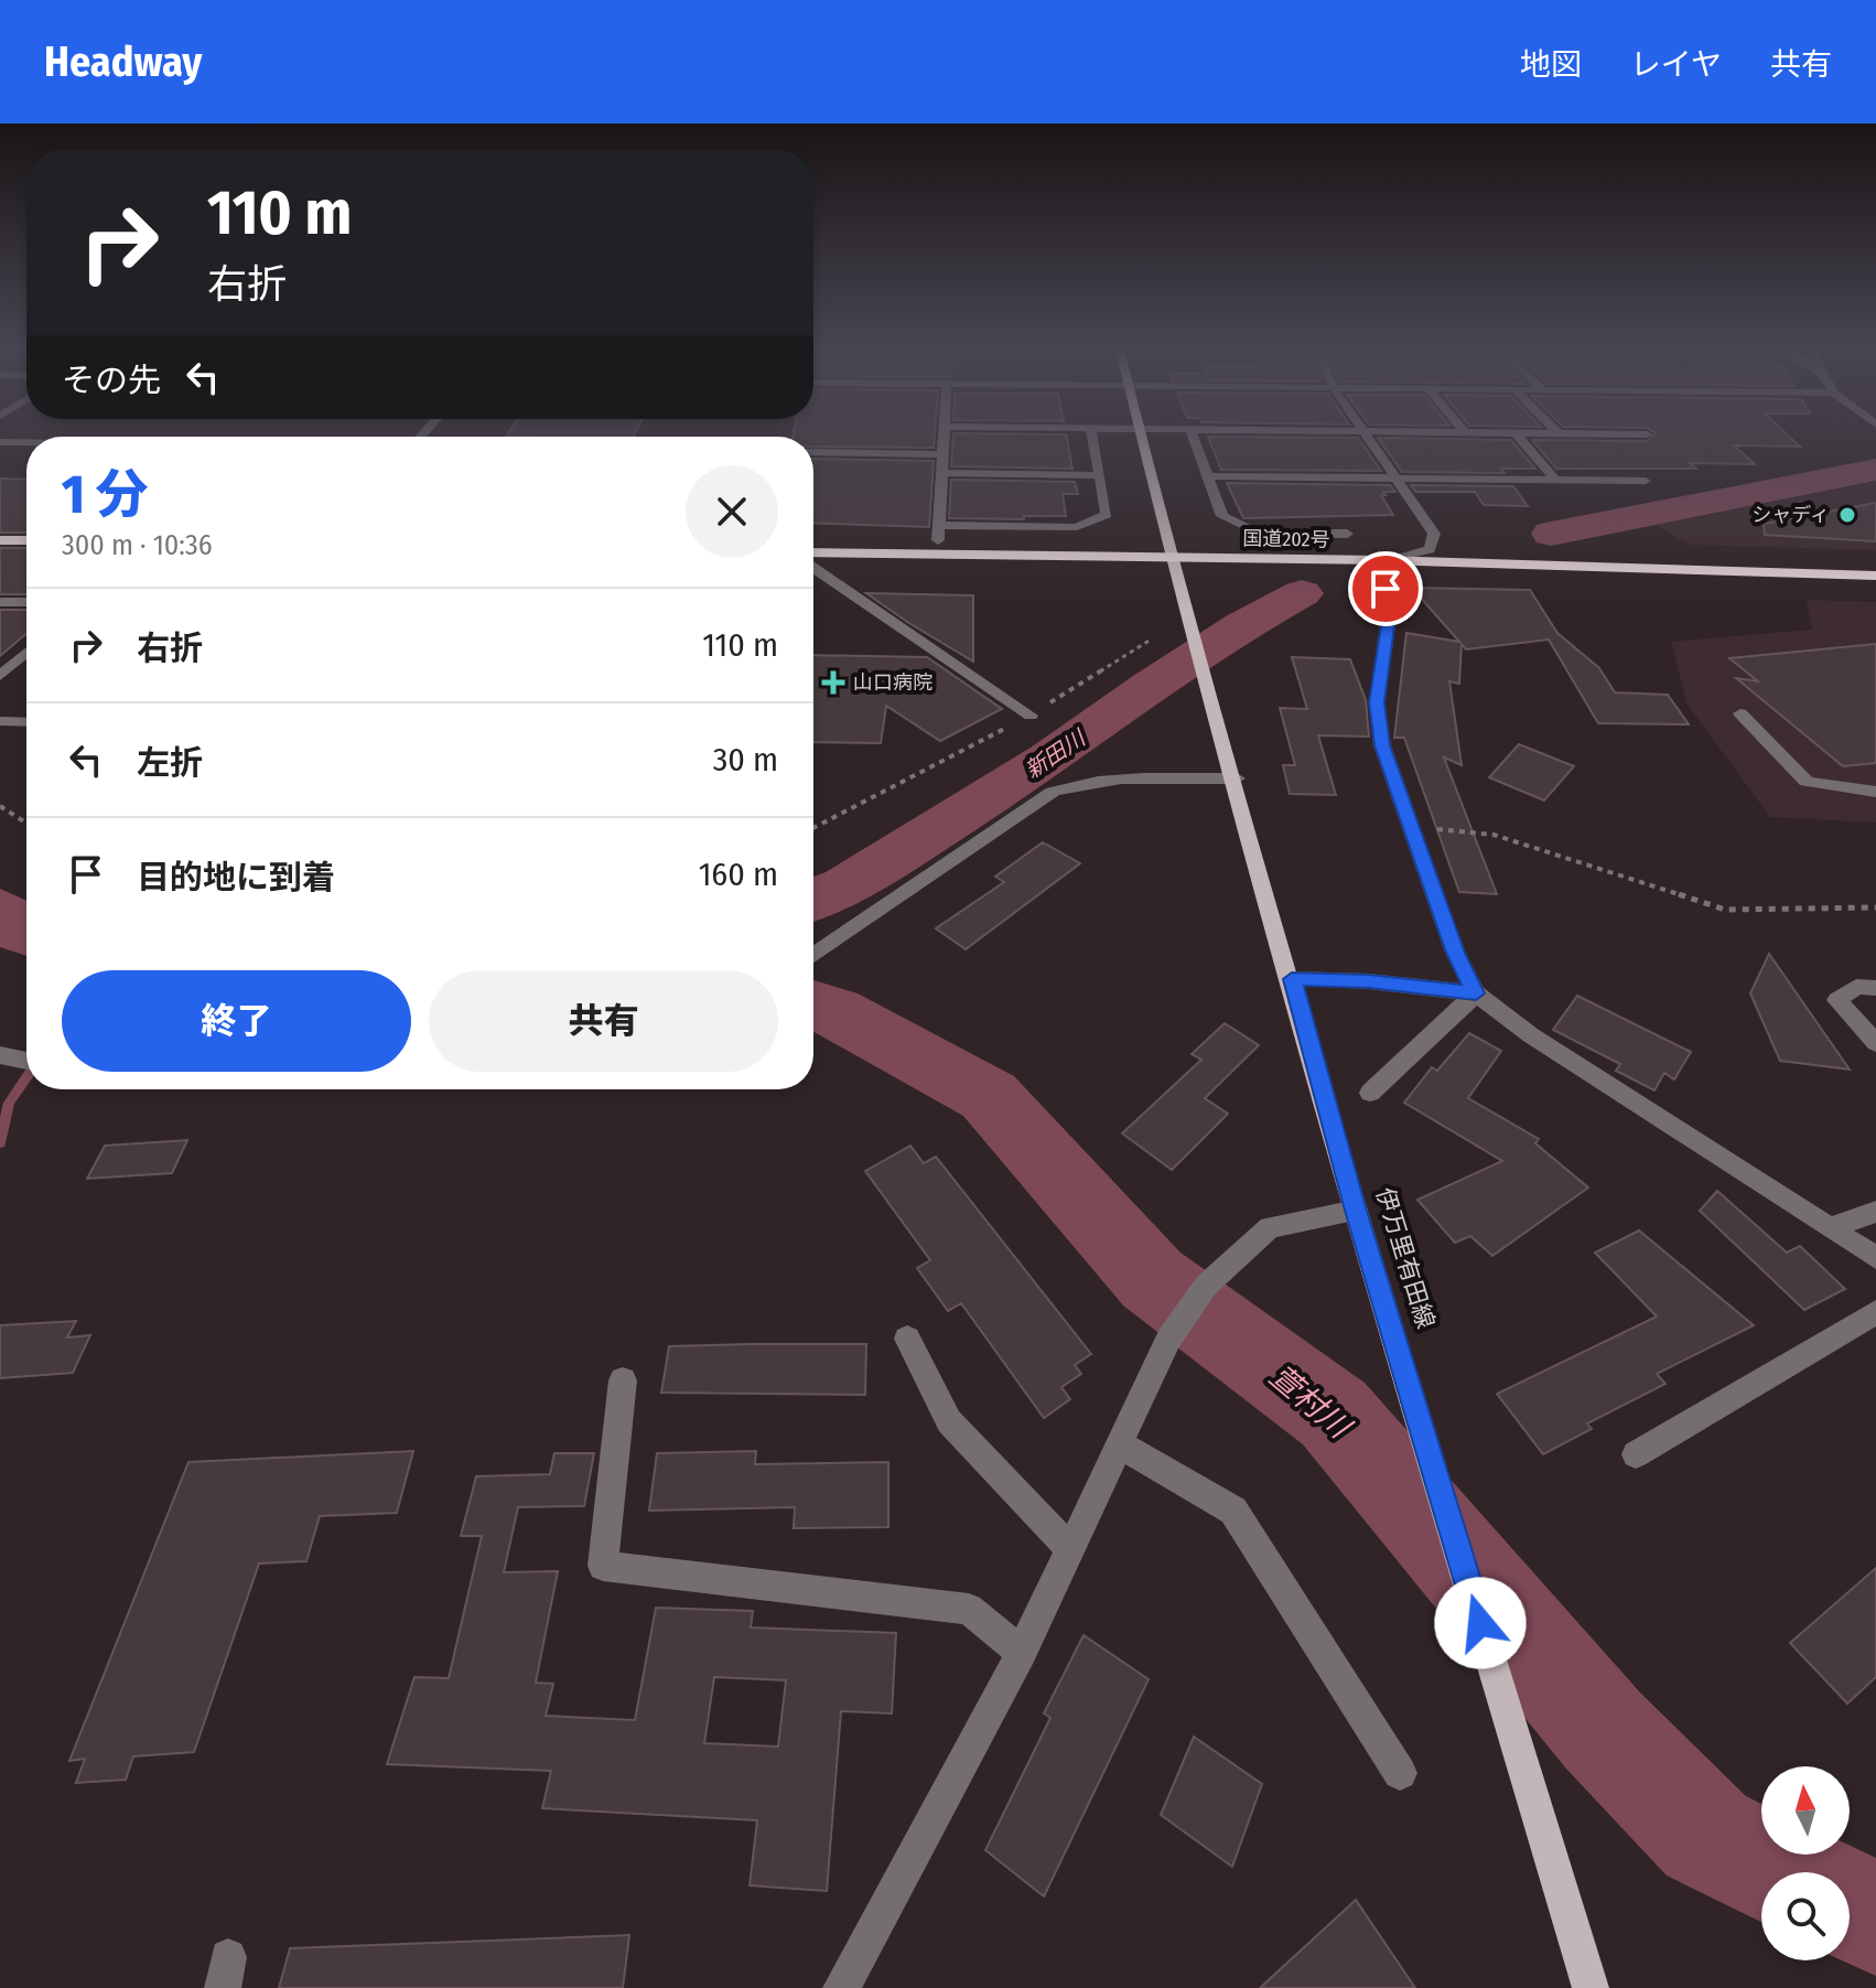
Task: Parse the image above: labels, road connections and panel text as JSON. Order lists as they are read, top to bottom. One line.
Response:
{"streets":{"highway":["国道202号"],"main road":["伊万里有田線"]},"crossings":[["国道202号","伊万里有田線"]],"water":["新田川","萱村川"],"places":{"other":["シャディ"],"health":["山口病院"]},"north":"top","page":{"header":"Headway","nav":["地図","レイヤ","共有"],"turn":["110 m","右折"],"then":"その先","heading":["1 分","300 m · 10:36"],"list":[{"name":"右折","value":"110 m"},{"name":"左折","value":"30 m"},{"name":"目的地に到着","value":"160 m"}],"buttons":["終了","共有"]}}
